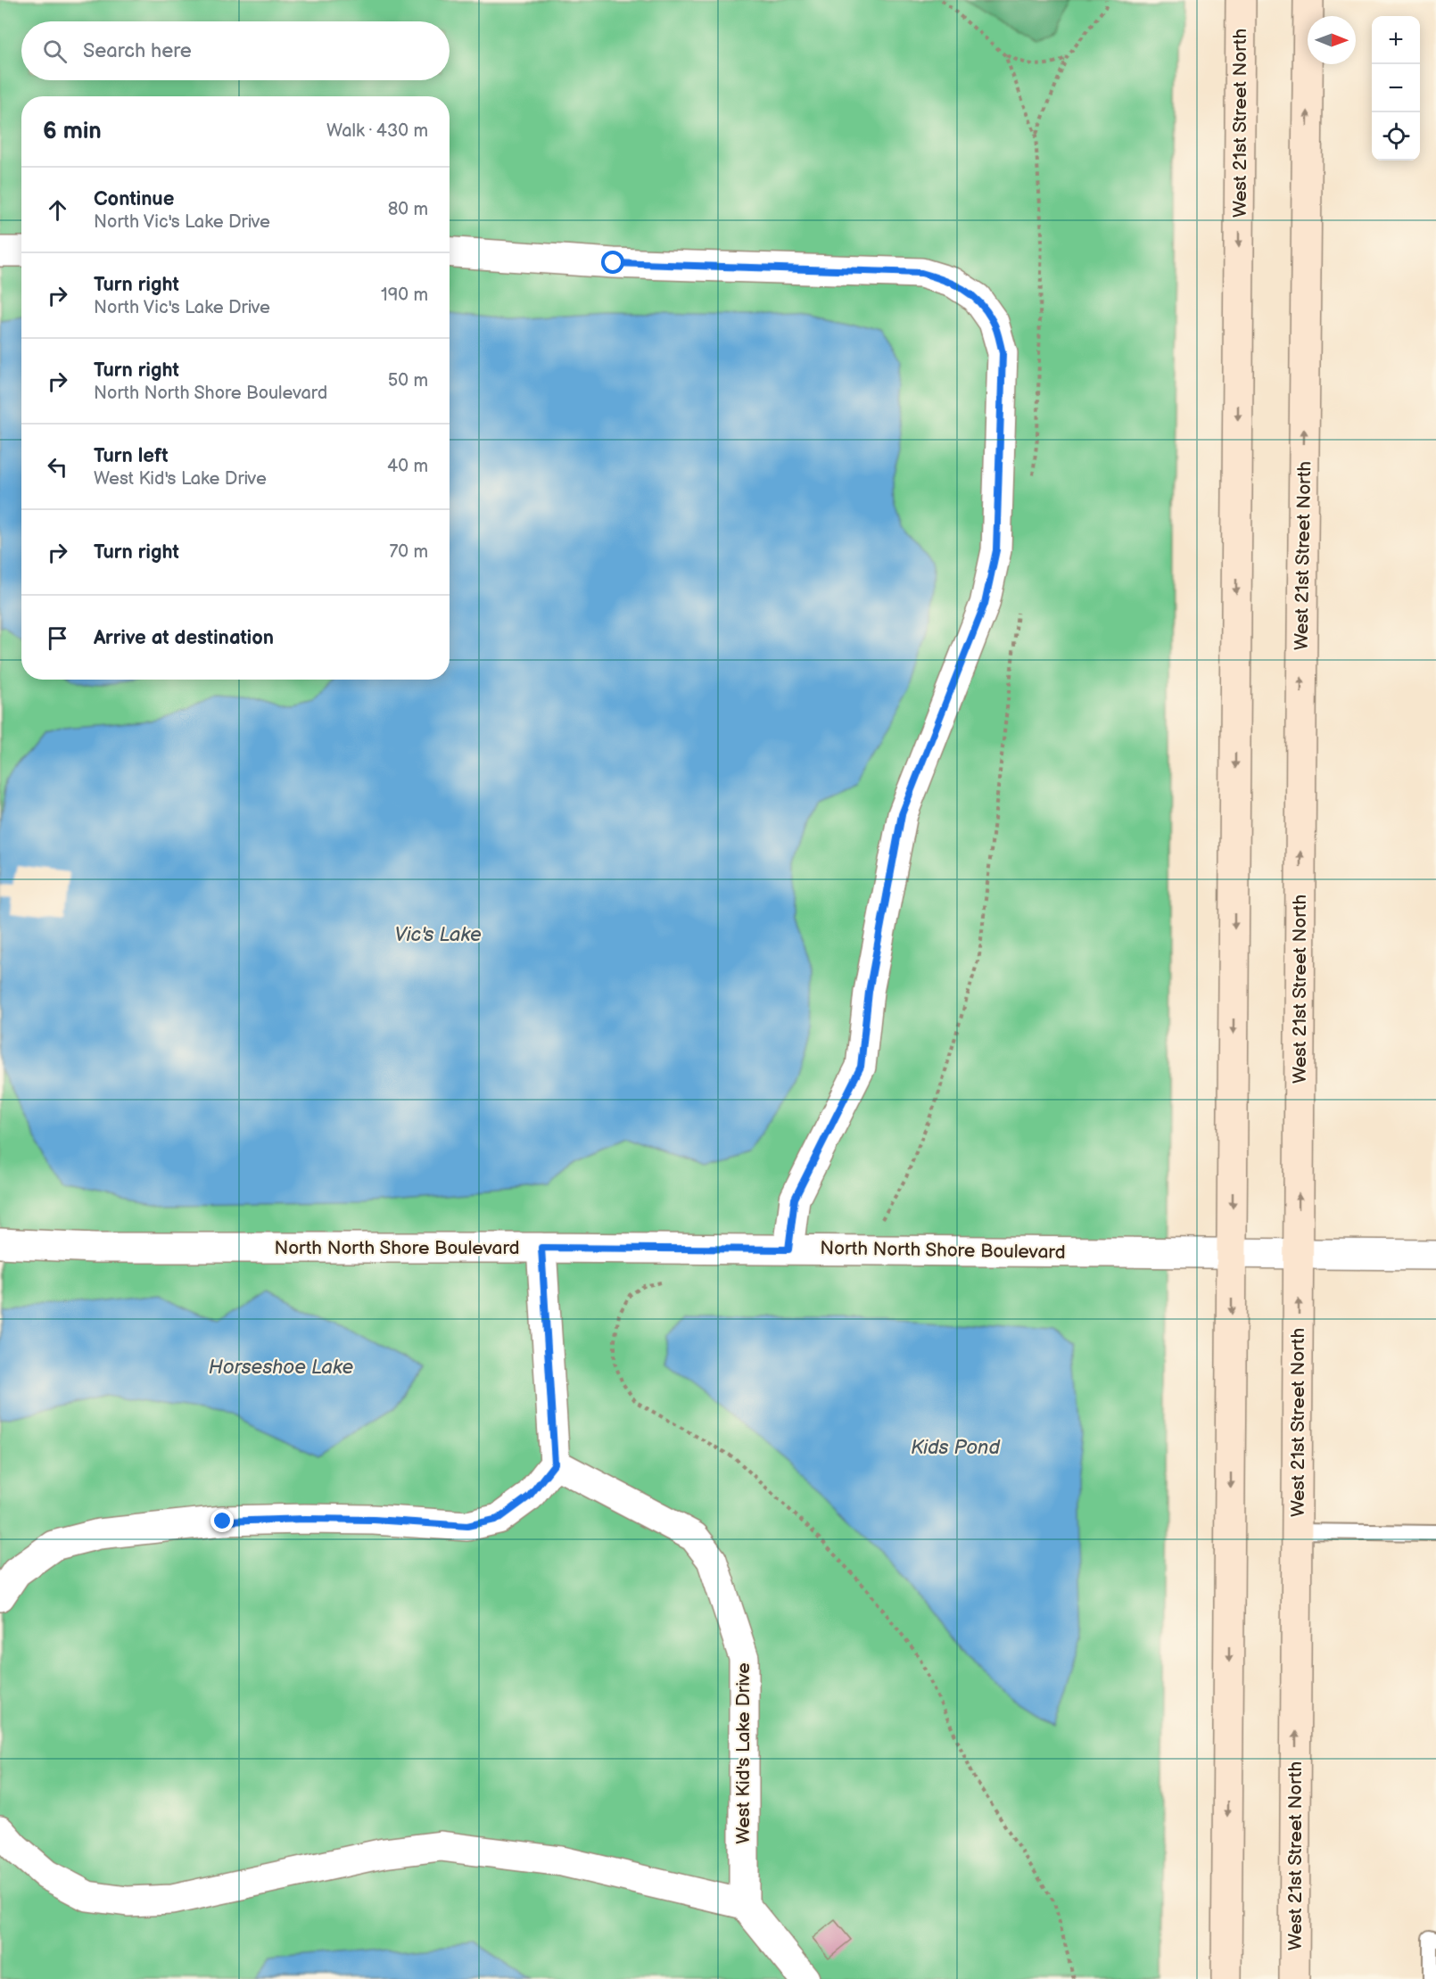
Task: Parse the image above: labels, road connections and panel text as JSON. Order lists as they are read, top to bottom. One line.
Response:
{"streets":{"main road":["West 21st Street North"],"street":["North North Shore Boulevard","West Kid's Lake Drive"]},"crossings":[["West 21st Street North","North North Shore Boulevard"]],"water":["Vic's Lake","Horseshoe Lake","Kids Pond"],"north":"right","page":{"map_buttons":["+","−"],"search":"Search here","heading":["6 min","Walk · 430 m"],"list":[["Continue","North Vic's Lake Drive","80 m"],["Turn right","North Vic's Lake Drive","190 m"],["Turn right","North North Shore Boulevard","50 m"],["Turn left","West Kid's Lake Drive","40 m"],["Turn right","70 m"],"Arrive at destination"]}}
